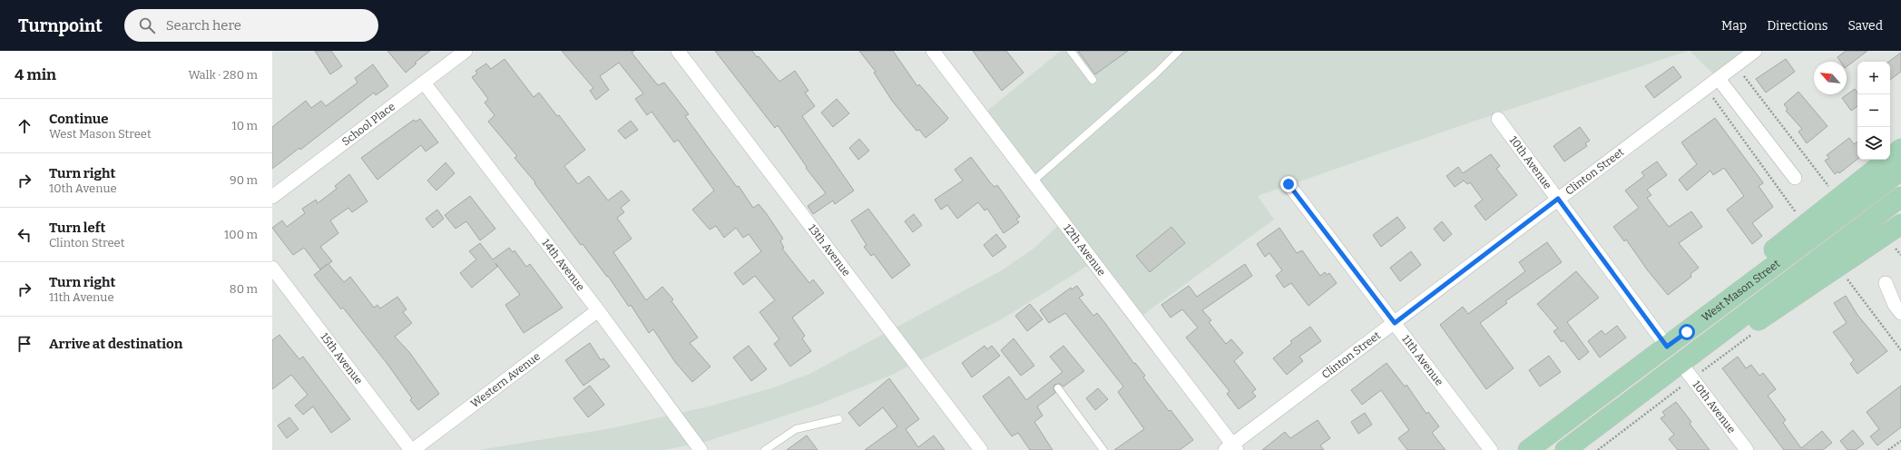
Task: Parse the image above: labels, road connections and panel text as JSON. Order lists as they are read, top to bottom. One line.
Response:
{"streets":{"main road":["West Mason Street"],"street":["School Place","10th Avenue","Clinton Street","13th Avenue","12th Avenue","14th Avenue","15th Avenue","11th Avenue","Western Avenue"]},"crossings":[["School Place","14th Avenue"],["10th Avenue","Clinton Street"],["10th Avenue","West Mason Street"],["Clinton Street","12th Avenue"],["Clinton Street","11th Avenue"],["14th Avenue","Western Avenue"],["15th Avenue","Western Avenue"]],"north":"top left","page":{"header":"Turnpoint","search":"Search here","nav":["Map","Directions","Saved"],"heading":["4 min","Walk · 280 m"],"map_buttons":["+","−"],"list":[["Continue","West Mason Street","10 m"],["Turn right","10th Avenue","90 m"],["Turn left","Clinton Street","100 m"],["Turn right","11th Avenue","80 m"],"Arrive at destination"]}}
